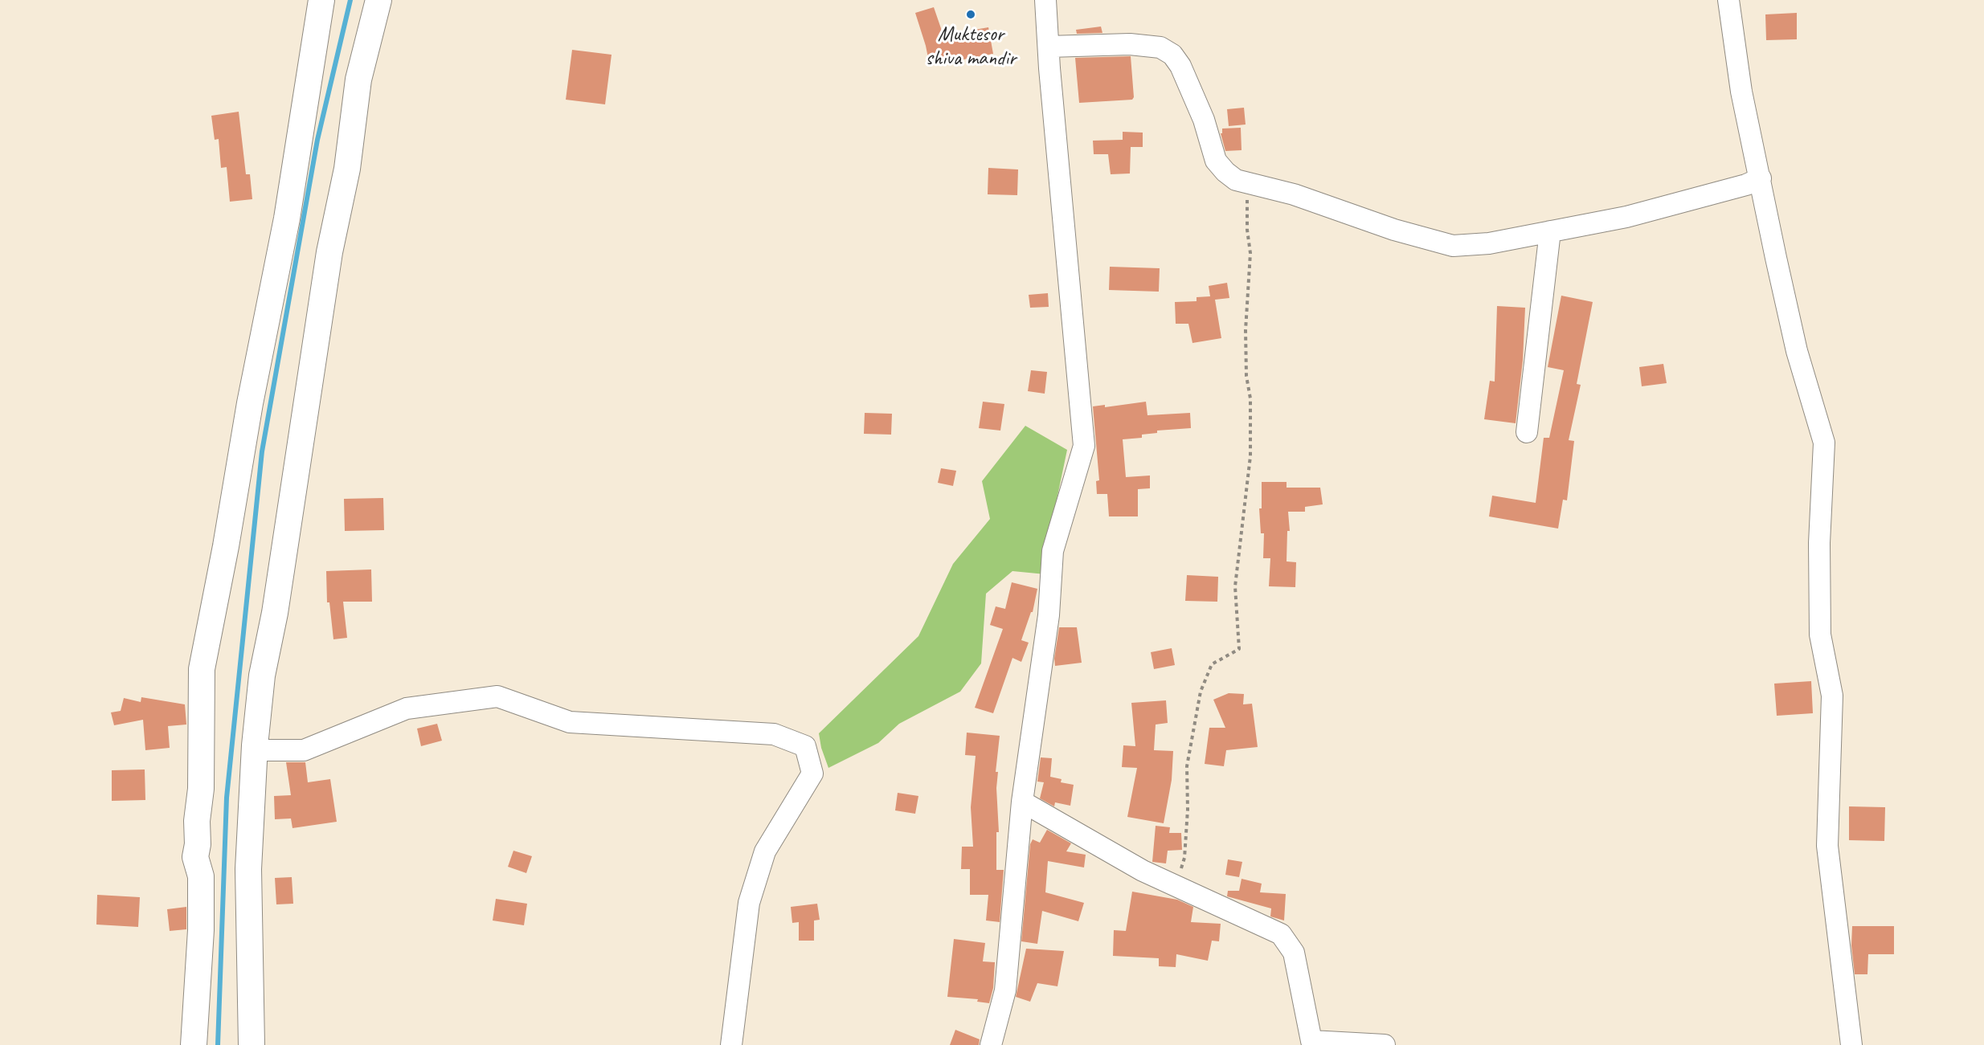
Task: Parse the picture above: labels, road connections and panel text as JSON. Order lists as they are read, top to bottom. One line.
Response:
{"places":["Muktesor shiva mandir"]}
